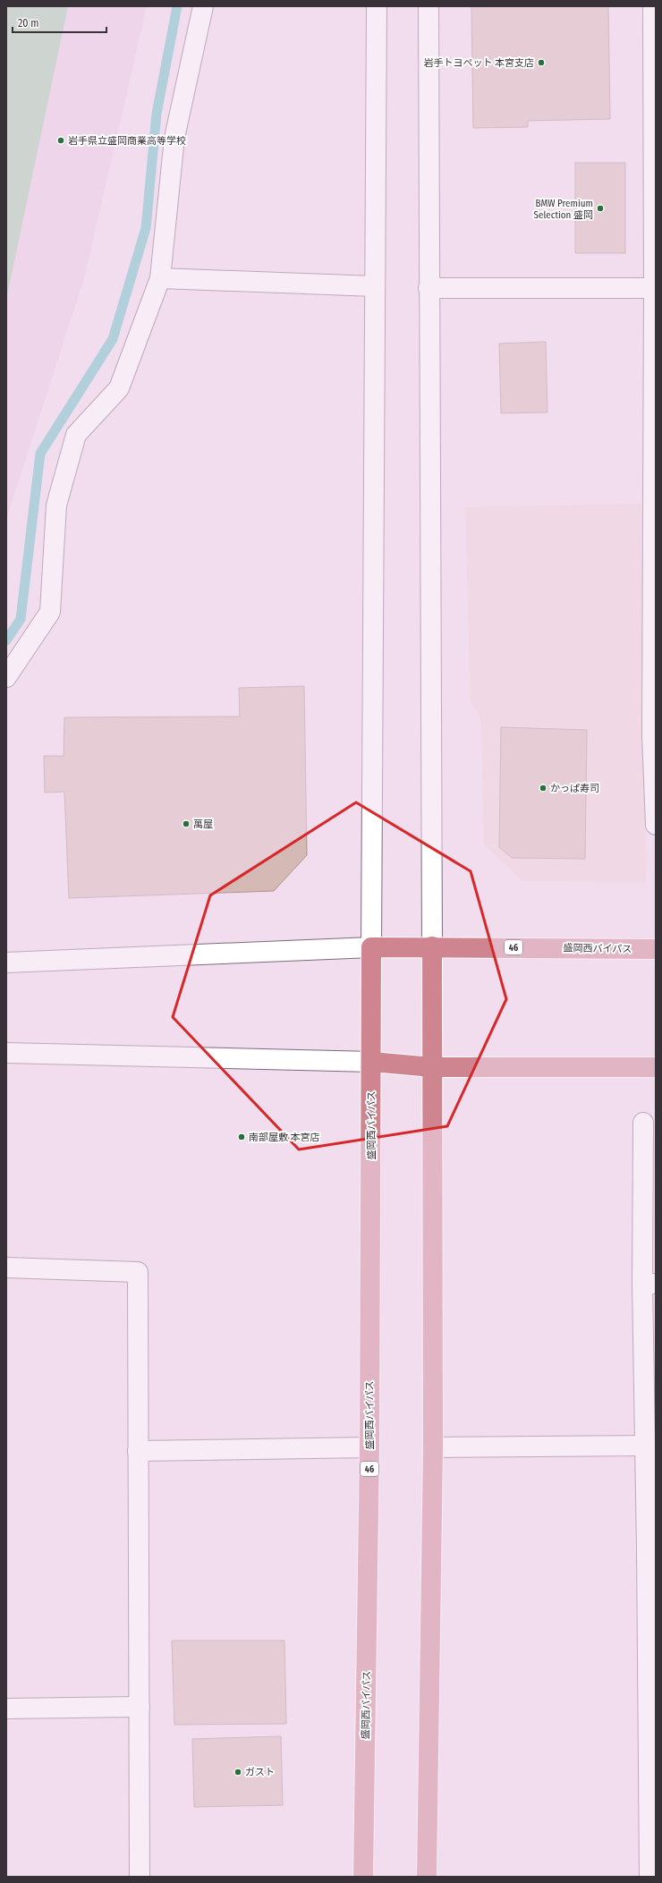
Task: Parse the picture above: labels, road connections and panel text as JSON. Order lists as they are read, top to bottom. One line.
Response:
{"streets":{"highway":["46","盛岡西バイパス"]},"places":["岩手トヨペット 本宮支店","岩手県立盛岡商業高等学校","BMW Premium Selection 盛岡","かっぱ寿司","萬屋","南部屋敷 本宮店","ガスト"],"scale_bar":"20 m"}
